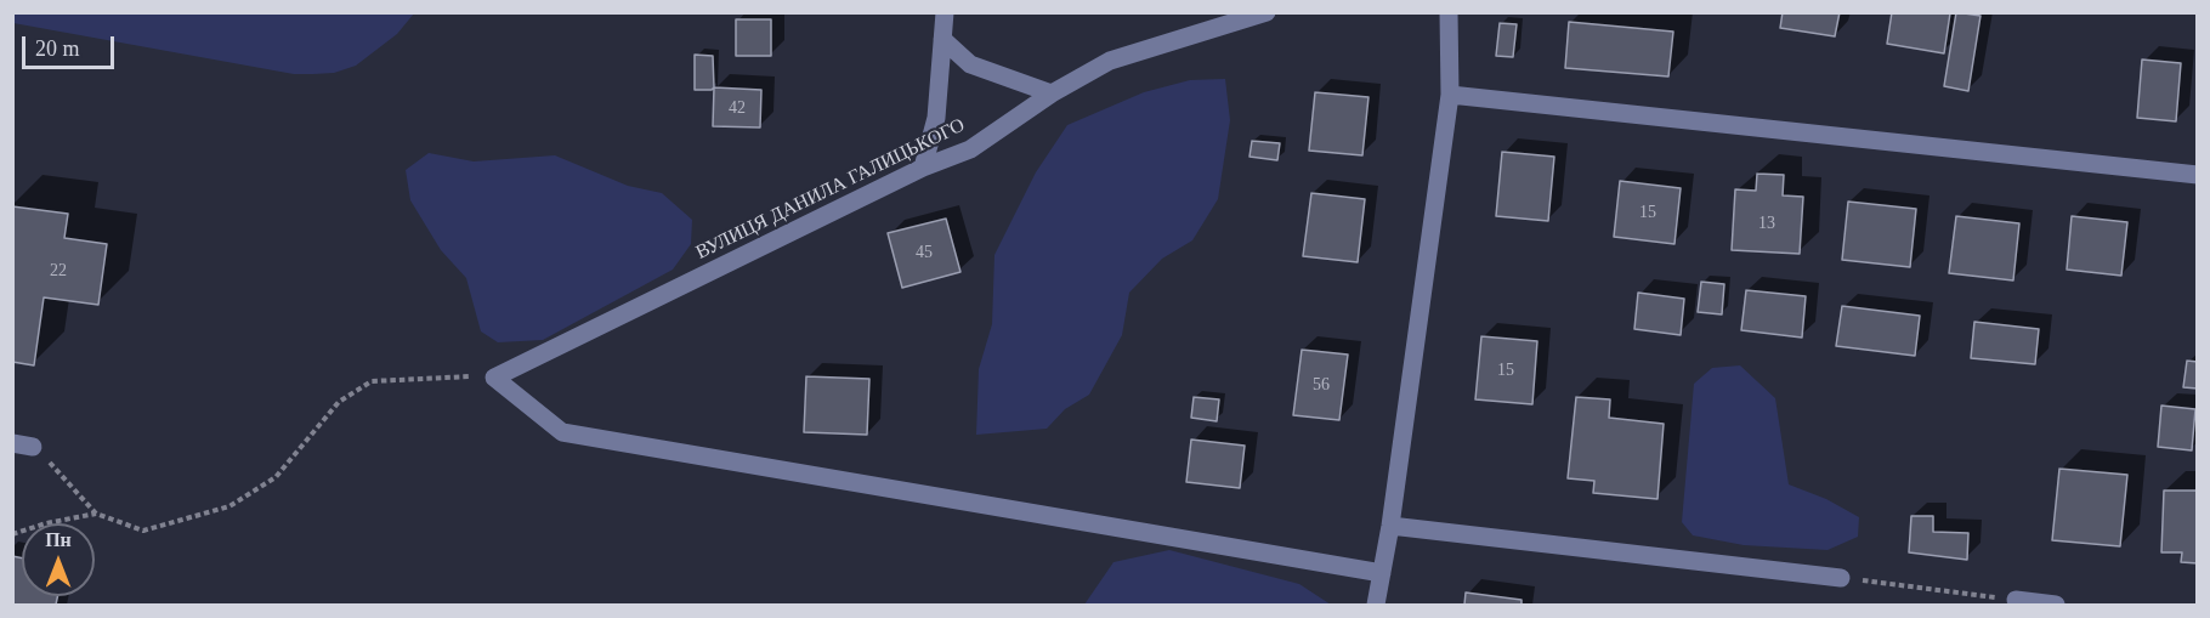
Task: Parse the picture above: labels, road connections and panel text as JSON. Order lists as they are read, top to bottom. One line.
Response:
{"streets":{"street":["ВУЛИЦЯ ДАНИЛА ГАЛИЦЬКОГО"]},"house_numbers":["42","15","13","45","22","15","56"],"scale_bar":"20 m","north":"top"}
